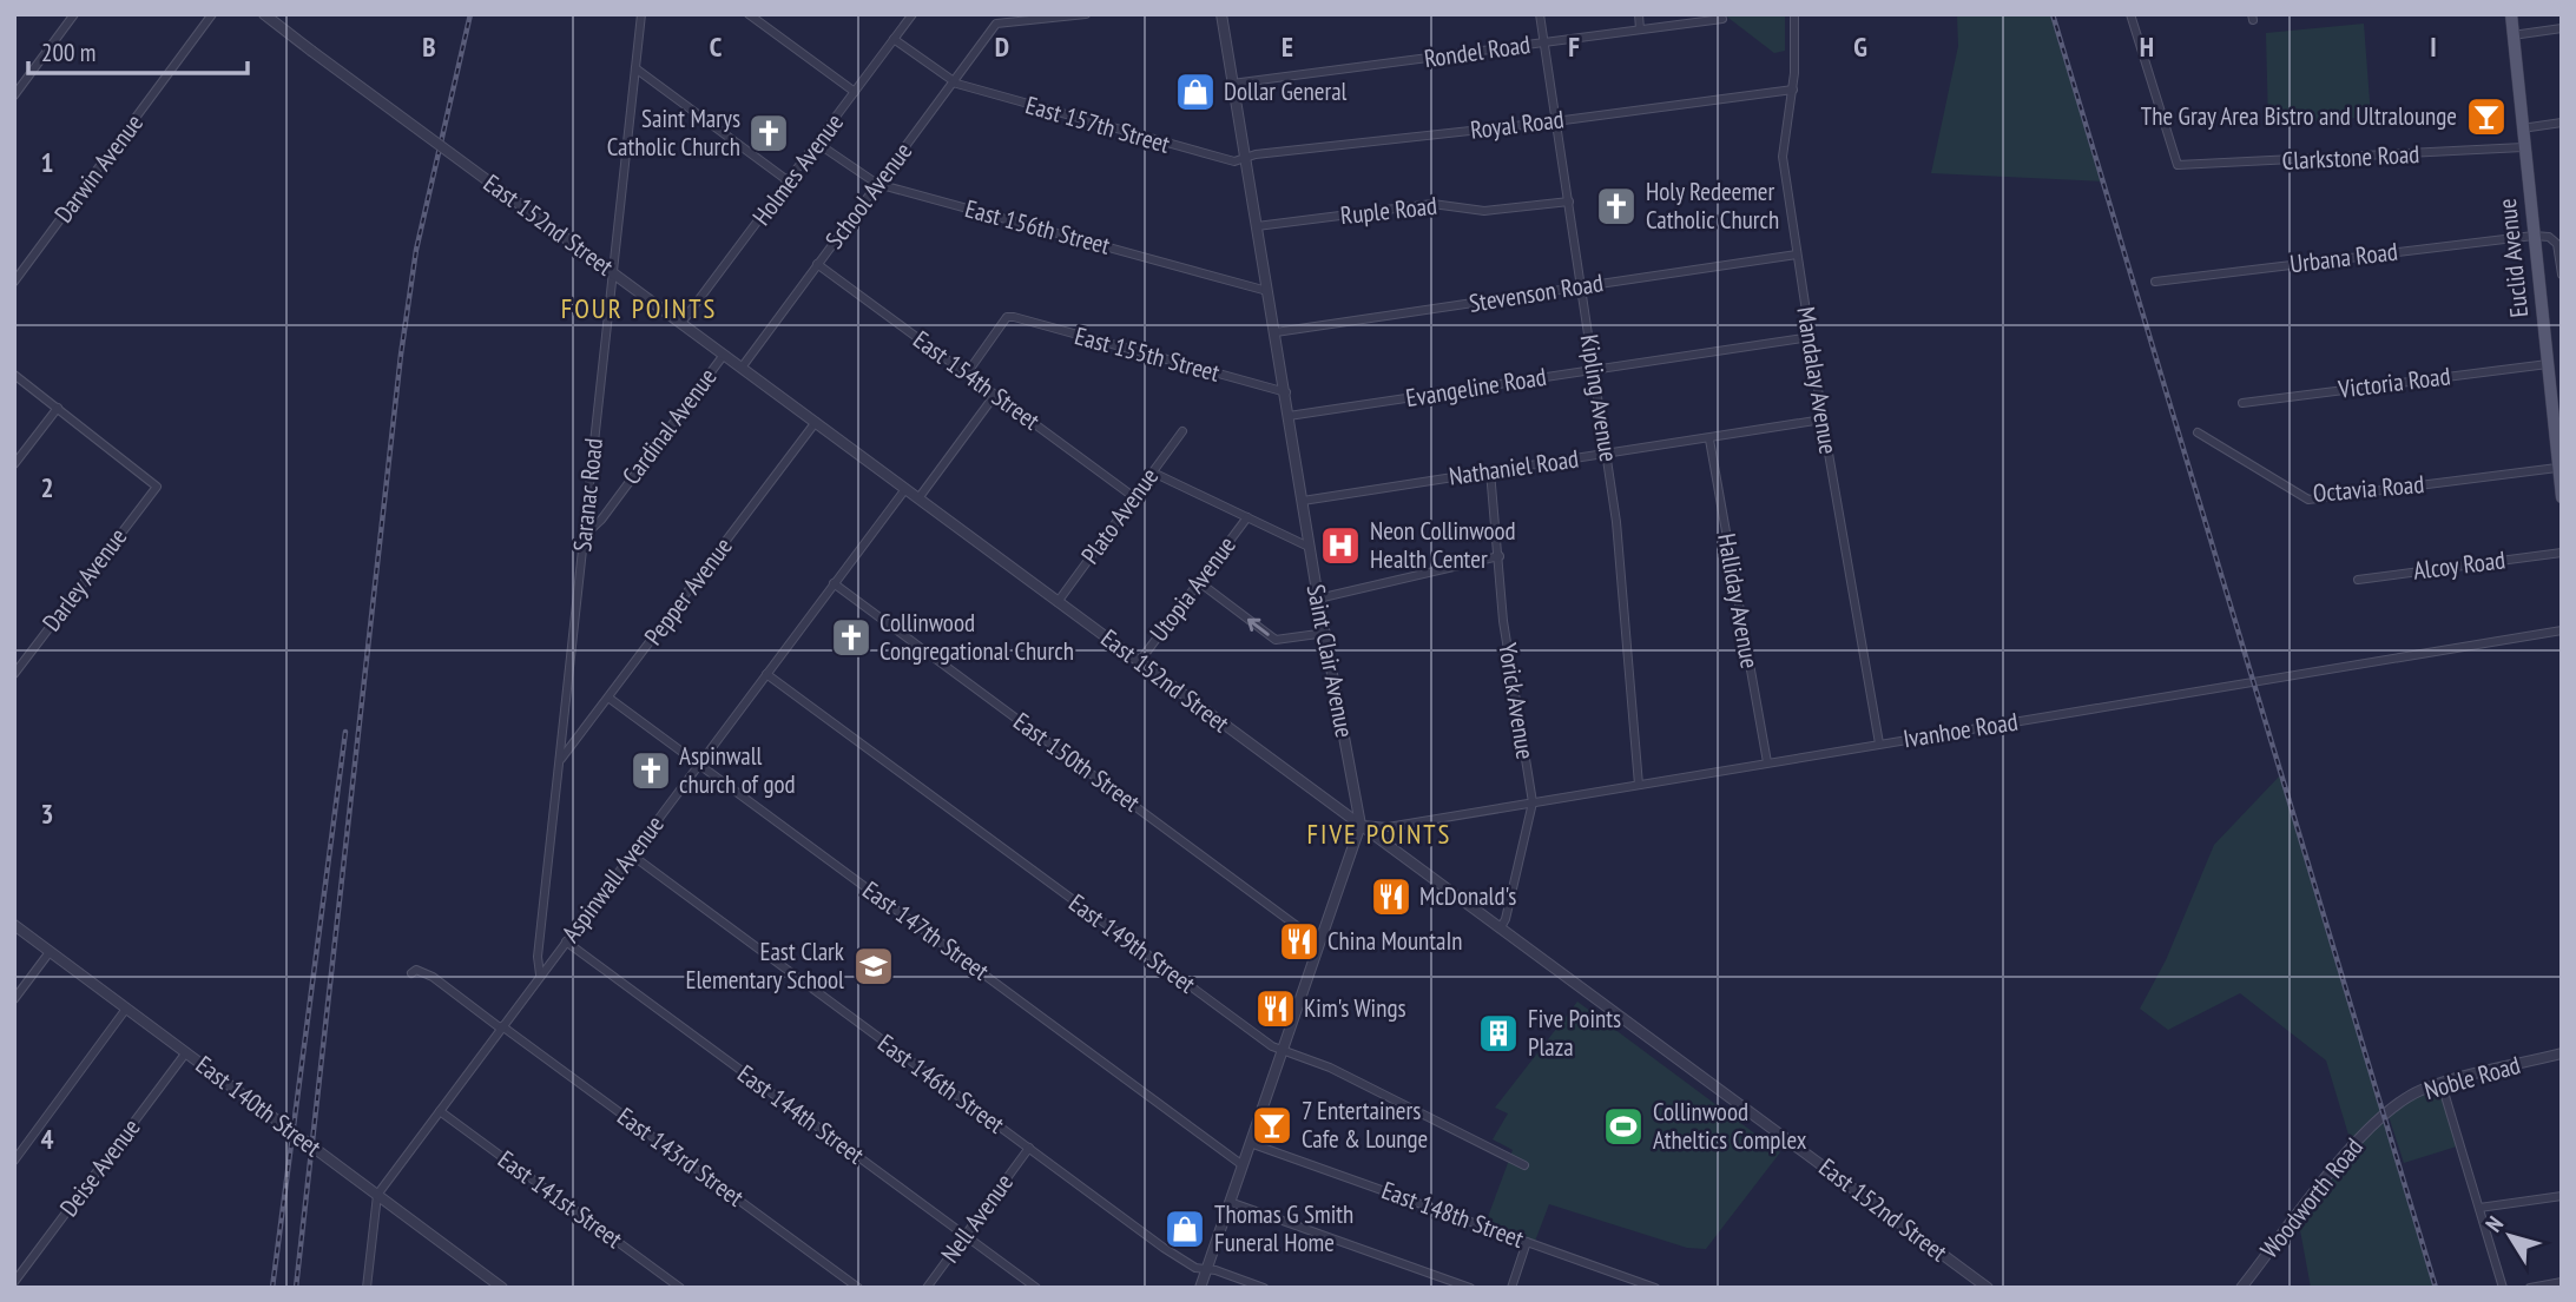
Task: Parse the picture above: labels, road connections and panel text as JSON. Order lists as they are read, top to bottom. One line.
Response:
{"streets":{"main road":["Euclid Avenue"],"street":["Rondel Road","East 157th Street","Royal Road","Clarkstone Road","Darwin Avenue","Holmes Avenue","School Avenue","Ruple Road","East 152nd Street","East 156th Street","Urbana Road","Stevenson Road","East 155th Street","East 154th Street","Mandalay Avenue","Victoria Road","Evangeline Road","Kipling Avenue","Cardinal Avenue","Nathaniel Road","Octavia Road","Saranac Road","Plato Avenue","Alcoy Road","Darley Avenue","Utopia Avenue","Pepper Avenue","Halliday Avenue","Saint Clair Avenue","Yorick Avenue","Ivanhoe Road","East 150th Street","Aspinwall Avenue","East 147th Street","East 149th Street","Noble Road","East 146th Street","East 140th Street","East 144th Street","East 143rd Street","Deise Avenue","Woodworth Road","East 141st Street","East 148th Street","Nell Avenue"]},"crossings":[["Rondel Road","Kipling Avenue"],["Rondel Road","Saint Clair Avenue"],["East 157th Street","Royal Road"],["East 157th Street","Holmes Avenue"],["East 157th Street","School Avenue"],["East 157th Street","Saint Clair Avenue"],["Royal Road","Mandalay Avenue"],["Royal Road","Kipling Avenue"],["Royal Road","Saint Clair Avenue"],["Clarkstone Road","Euclid Avenue"],["Holmes Avenue","East 152nd Street"],["Holmes Avenue","East 156th Street"],["School Avenue","East 152nd Street"],["School Avenue","East 156th Street"],["School Avenue","East 154th Street"],["Ruple Road","Kipling Avenue"],["Ruple Road","Saint Clair Avenue"],["East 152nd Street","Cardinal Avenue"],["East 152nd Street","Saranac Road"],["East 152nd Street","Plato Avenue"],["East 152nd Street","Utopia Avenue"],["East 152nd Street","Pepper Avenue"],["East 152nd Street","Saint Clair Avenue"],["East 152nd Street","Yorick Avenue"],["East 152nd Street","Ivanhoe Road"],["East 152nd Street","Aspinwall Avenue"],["East 156th Street","Saint Clair Avenue"],["Urbana Road","Euclid Avenue"],["Euclid Avenue","Victoria Road"],["Euclid Avenue","Octavia Road"],["Stevenson Road","Mandalay Avenue"],["Stevenson Road","Kipling Avenue"],["Stevenson Road","Saint Clair Avenue"],["East 155th Street","East 154th Street"],["East 155th Street","Saint Clair Avenue"],["East 154th Street","Plato Avenue"],["Mandalay Avenue","Evangeline Road"],["Mandalay Avenue","Nathaniel Road"],["Mandalay Avenue","Ivanhoe Road"],["Evangeline Road","Kipling Avenue"],["Evangeline Road","Saint Clair Avenue"],["Kipling Avenue","Nathaniel Road"],["Kipling Avenue","Ivanhoe Road"],["Cardinal Avenue","Saranac Road"],["Nathaniel Road","Halliday Avenue"],["Nathaniel Road","Saint Clair Avenue"],["Nathaniel Road","Yorick Avenue"],["Saranac Road","Pepper Avenue"],["Saranac Road","Aspinwall Avenue"],["Pepper Avenue","East 147th Street"],["Halliday Avenue","Ivanhoe Road"],["Saint Clair Avenue","Ivanhoe Road"],["Saint Clair Avenue","East 150th Street"],["Saint Clair Avenue","East 147th Street"],["Saint Clair Avenue","East 149th Street"],["Saint Clair Avenue","East 146th Street"],["Saint Clair Avenue","East 148th Street"],["Yorick Avenue","Ivanhoe Road"],["East 150th Street","Aspinwall Avenue"],["Aspinwall Avenue","East 147th Street"],["Aspinwall Avenue","East 149th Street"],["Aspinwall Avenue","East 146th Street"],["Aspinwall Avenue","East 140th Street"],["Aspinwall Avenue","East 144th Street"],["Aspinwall Avenue","East 143rd Street"],["Aspinwall Avenue","East 141st Street"],["Noble Road","Woodworth Road"],["East 146th Street","Nell Avenue"],["East 140th Street","Deise Avenue"],["East 144th Street","Nell Avenue"]],"districts":["FOUR POINTS","FIVE POINTS"],"places":{"shop":["Dollar General","Thomas G Smith Funeral Home"],"bar":["The Gray Area Bistro and Ultralounge","7 Entertainers Cafe & Lounge"],"church":["Saint Marys Catholic Church","Holy Redeemer Catholic Church","Collinwood Congregational Church","Aspinwall church of god"],"hospital":["Neon Collinwood Health Center"],"restaurant":["McDonald's","China MountaIn","Kim's Wings"],"school or university":["East Clark Elementary School"],"building":["Five Points Plaza"],"sports":["Collinwood Atheltics Complex"]},"scale_bar":"200 m","north":"top left","grid":{"columns":["B","C","D","E","F","G","H","I"],"rows":["1","2","3","4"]}}
